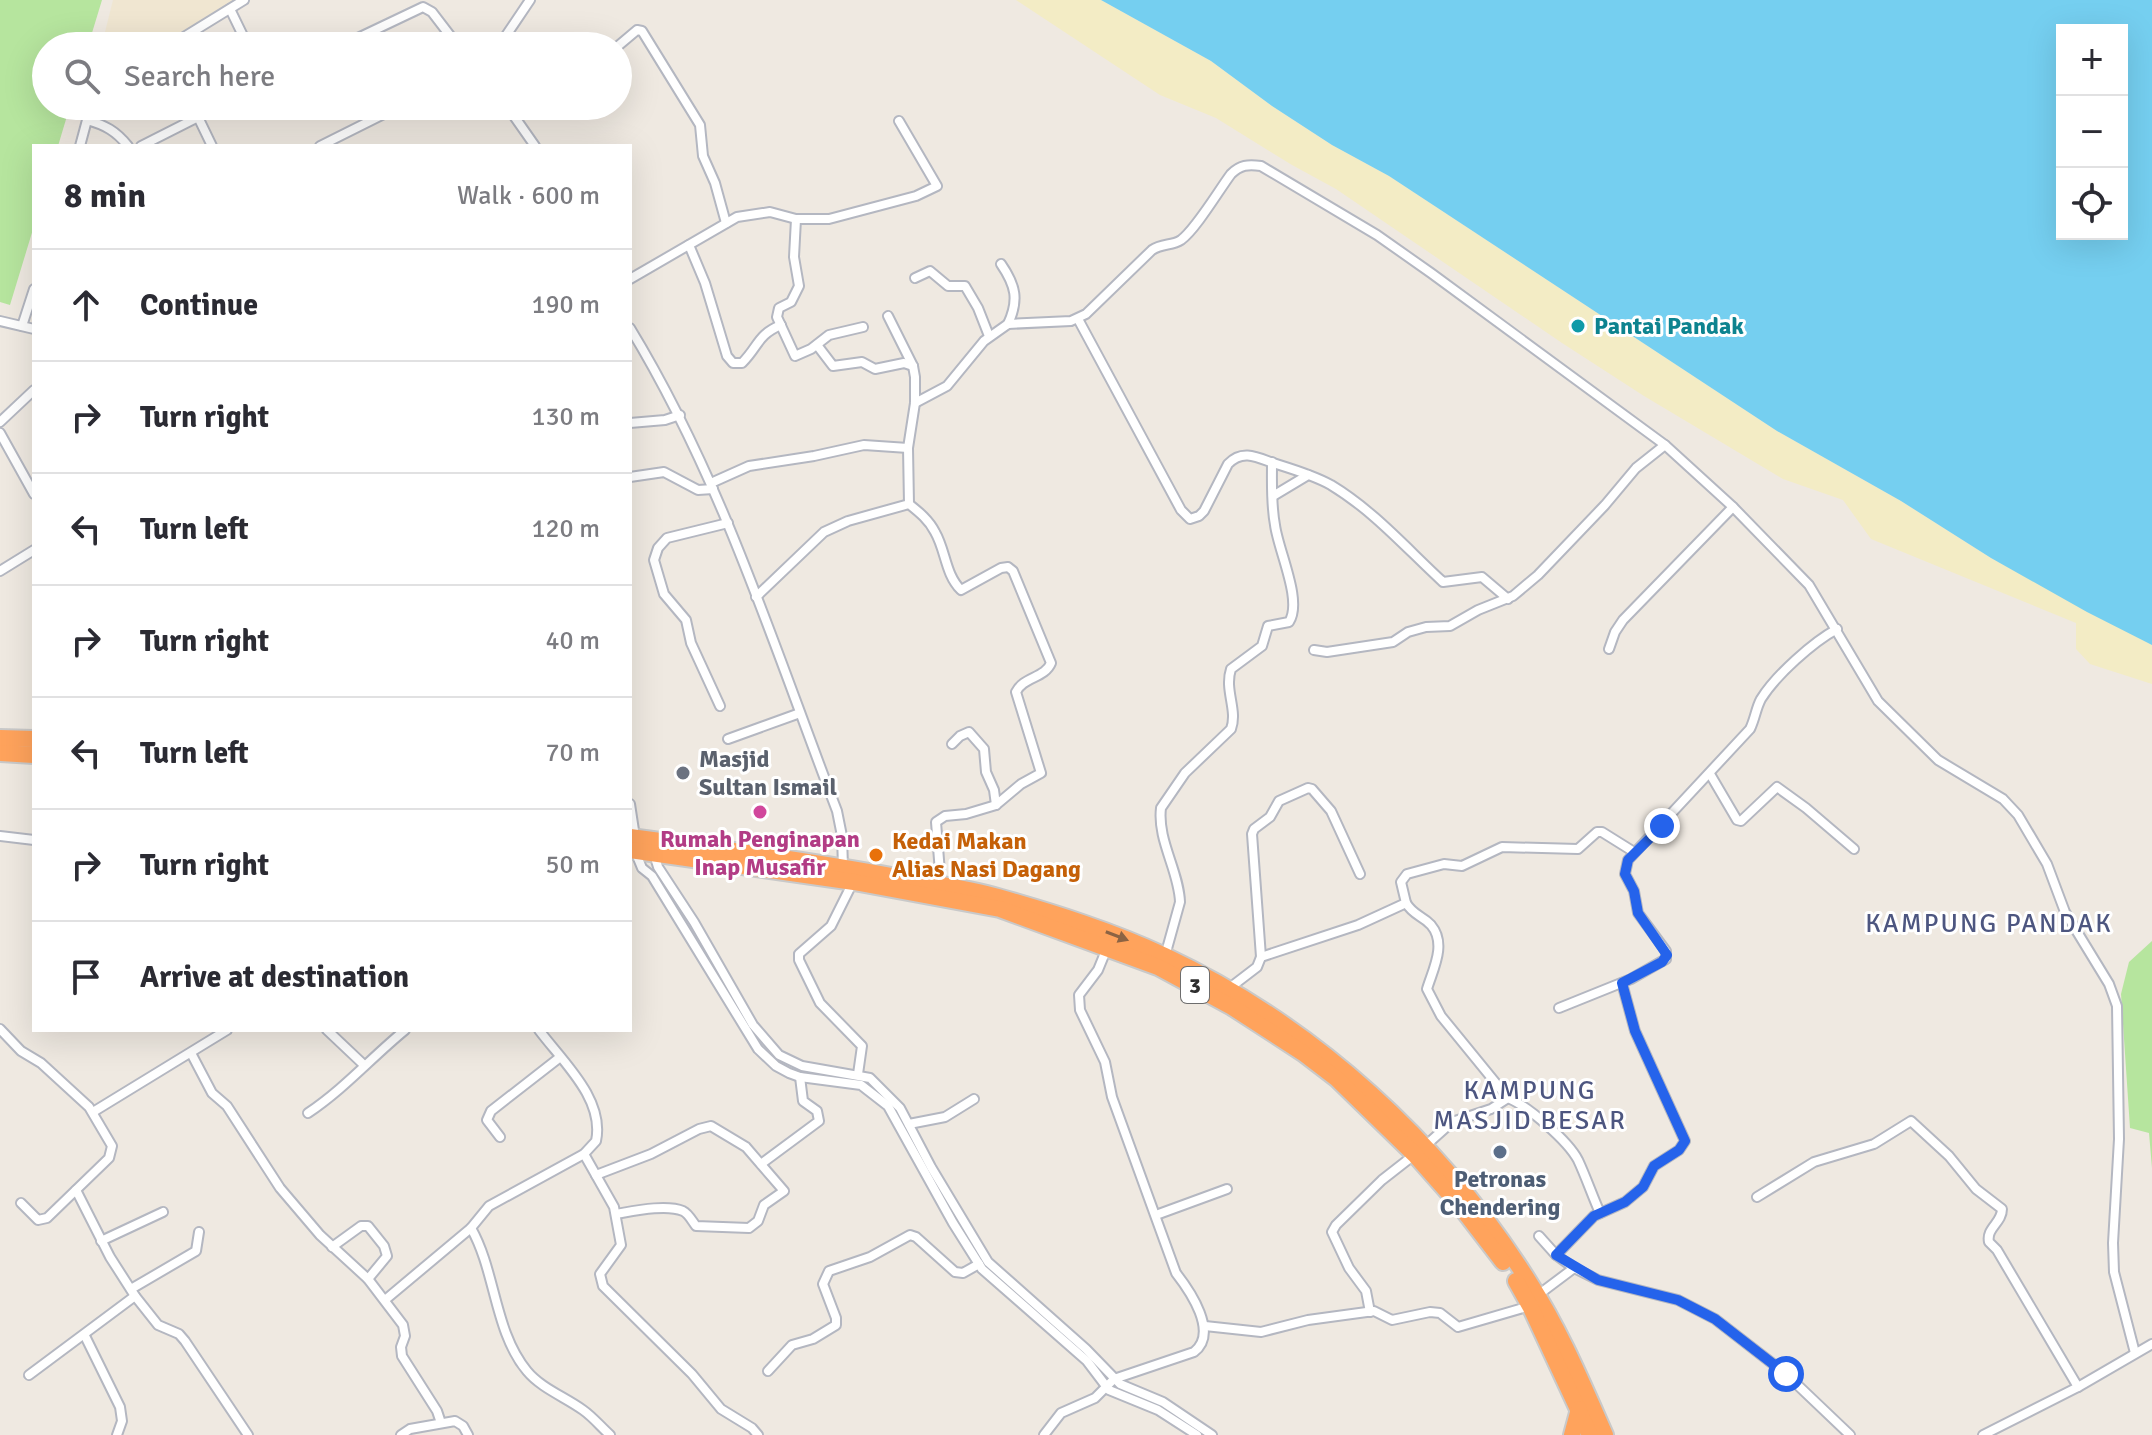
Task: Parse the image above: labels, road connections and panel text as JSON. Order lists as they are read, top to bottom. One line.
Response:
{"streets":{"highway":["3"]},"districts":["KAMPUNG PANDAK","KAMPUNG MASJID BESAR"],"places":["Pantai Pandak","Masjid Sultan Ismail","Rumah Penginapan Inap Musafir","Kedai Makan Alias Nasi Dagang","Petronas Chendering"],"page":{"map_buttons":["+","−"],"search":"Search here","heading":["8 min","Walk · 600 m"],"list":[["Continue","190 m"],["Turn right","130 m"],["Turn left","120 m"],["Turn right","40 m"],["Turn left","70 m"],["Turn right","50 m"],"Arrive at destination"]}}
